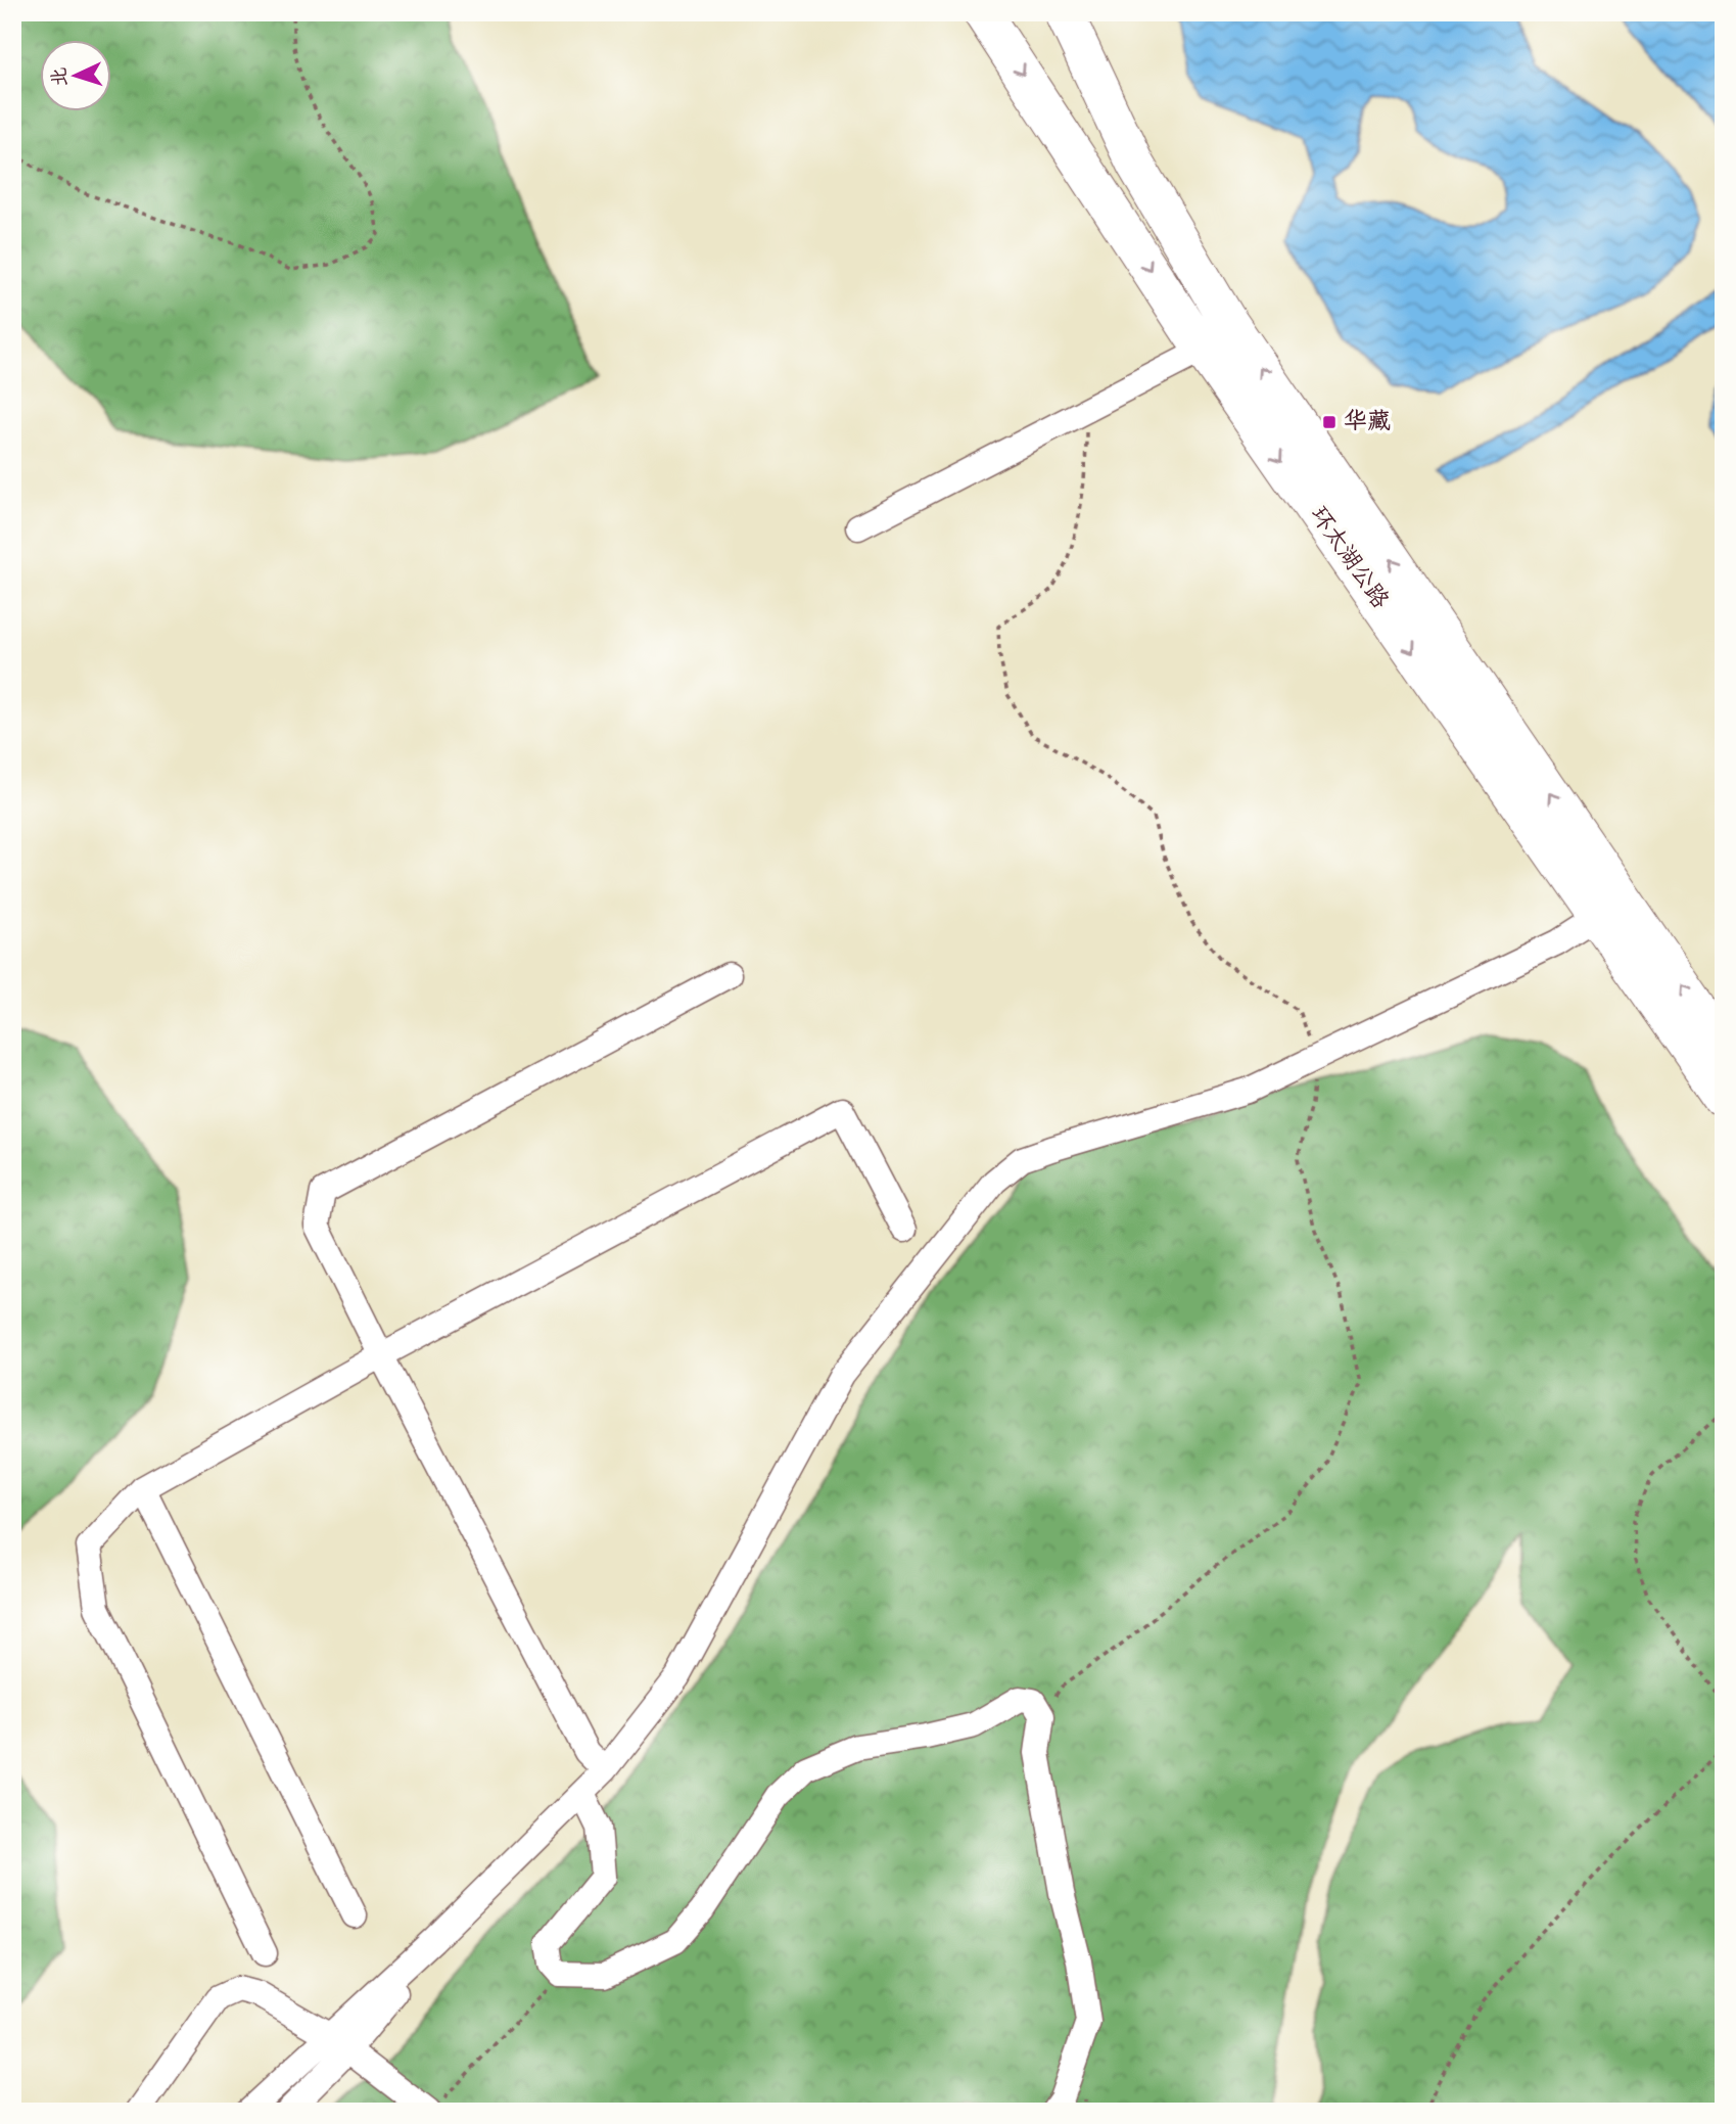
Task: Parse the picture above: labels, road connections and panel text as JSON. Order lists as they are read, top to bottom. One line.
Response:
{"streets":{"highway":["环太湖公路"]},"places":{"transit":["华藏"]},"north":"left"}
